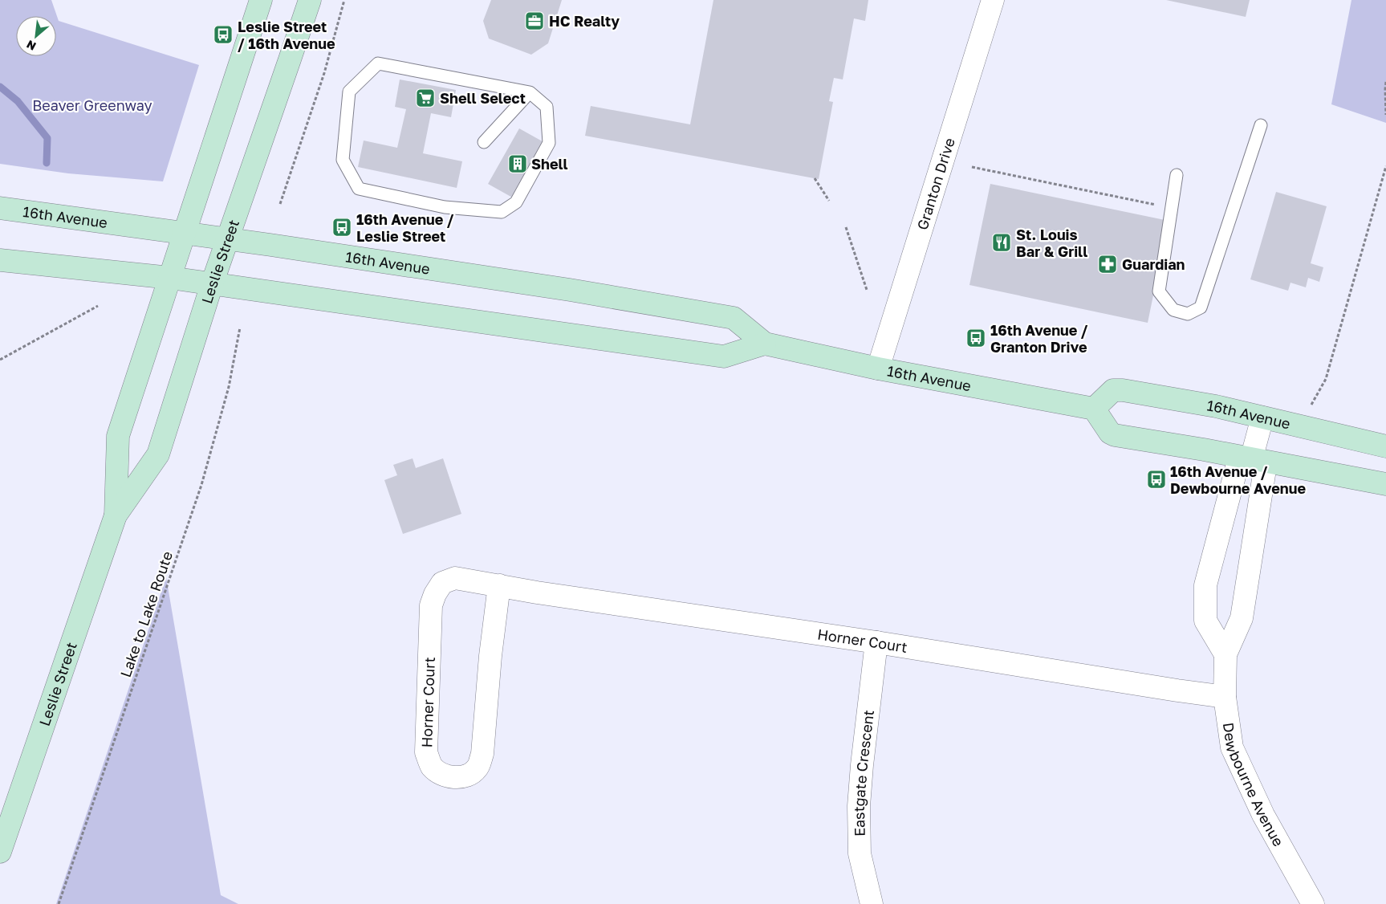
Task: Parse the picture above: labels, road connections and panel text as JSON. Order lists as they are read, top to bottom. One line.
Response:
{"streets":{"main road":["16th Avenue","Leslie Street"],"street":["Granton Drive","Horner Court","Eastgate Crescent","Dewbourne Avenue"],"path":["Lake to Lake Route"]},"crossings":[["Granton Drive","16th Avenue"],["16th Avenue","Leslie Street"],["Horner Court","Eastgate Crescent"],["Horner Court","Dewbourne Avenue"]],"parks":["Beaver Greenway"],"places":{"office":["HC Realty"],"bus stop":["Leslie Street / 16th Avenue","16th Avenue / Leslie Street","16th Avenue / Granton Drive","16th Avenue / Dewbourne Avenue"],"supermarket":["Shell Select"],"building":["Shell"],"restaurant":["St. Louis Bar & Grill"],"pharmacy":["Guardian"]},"north":"bottom left"}
